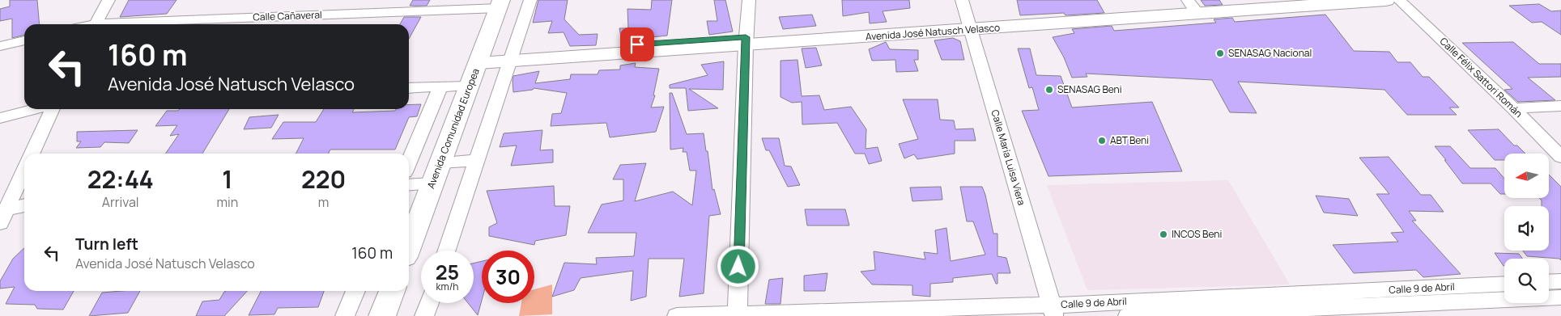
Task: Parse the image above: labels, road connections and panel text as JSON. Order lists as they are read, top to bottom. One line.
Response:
{"streets":{"main road":["Avenida José Natusch Velasco","Avenida Comunidad Europea"],"street":["Calle Cañaveral","Calle Félix Sattori Román","Calle María Luisa Viera","Calle 9 de Abril"]},"crossings":[["Calle Cañaveral","Avenida Comunidad Europea"],["Avenida José Natusch Velasco","Avenida Comunidad Europea"],["Avenida José Natusch Velasco","Calle María Luisa Viera"],["Calle María Luisa Viera","Calle 9 de Abril"]],"places":["SENASAG Nacional","SENASAG Beni","ABT Beni","INCOS Beni"],"north":"left","page":{"turn":["160 m","Avenida José Natusch Velasco"],"eta":["22:44","Arrival","1","min","220","m"],"list":[{"name":"Turn left","note":"Avenida José Natusch Velasco","value":"160 m"}],"speed":"25 km/h","limit":"30"}}
